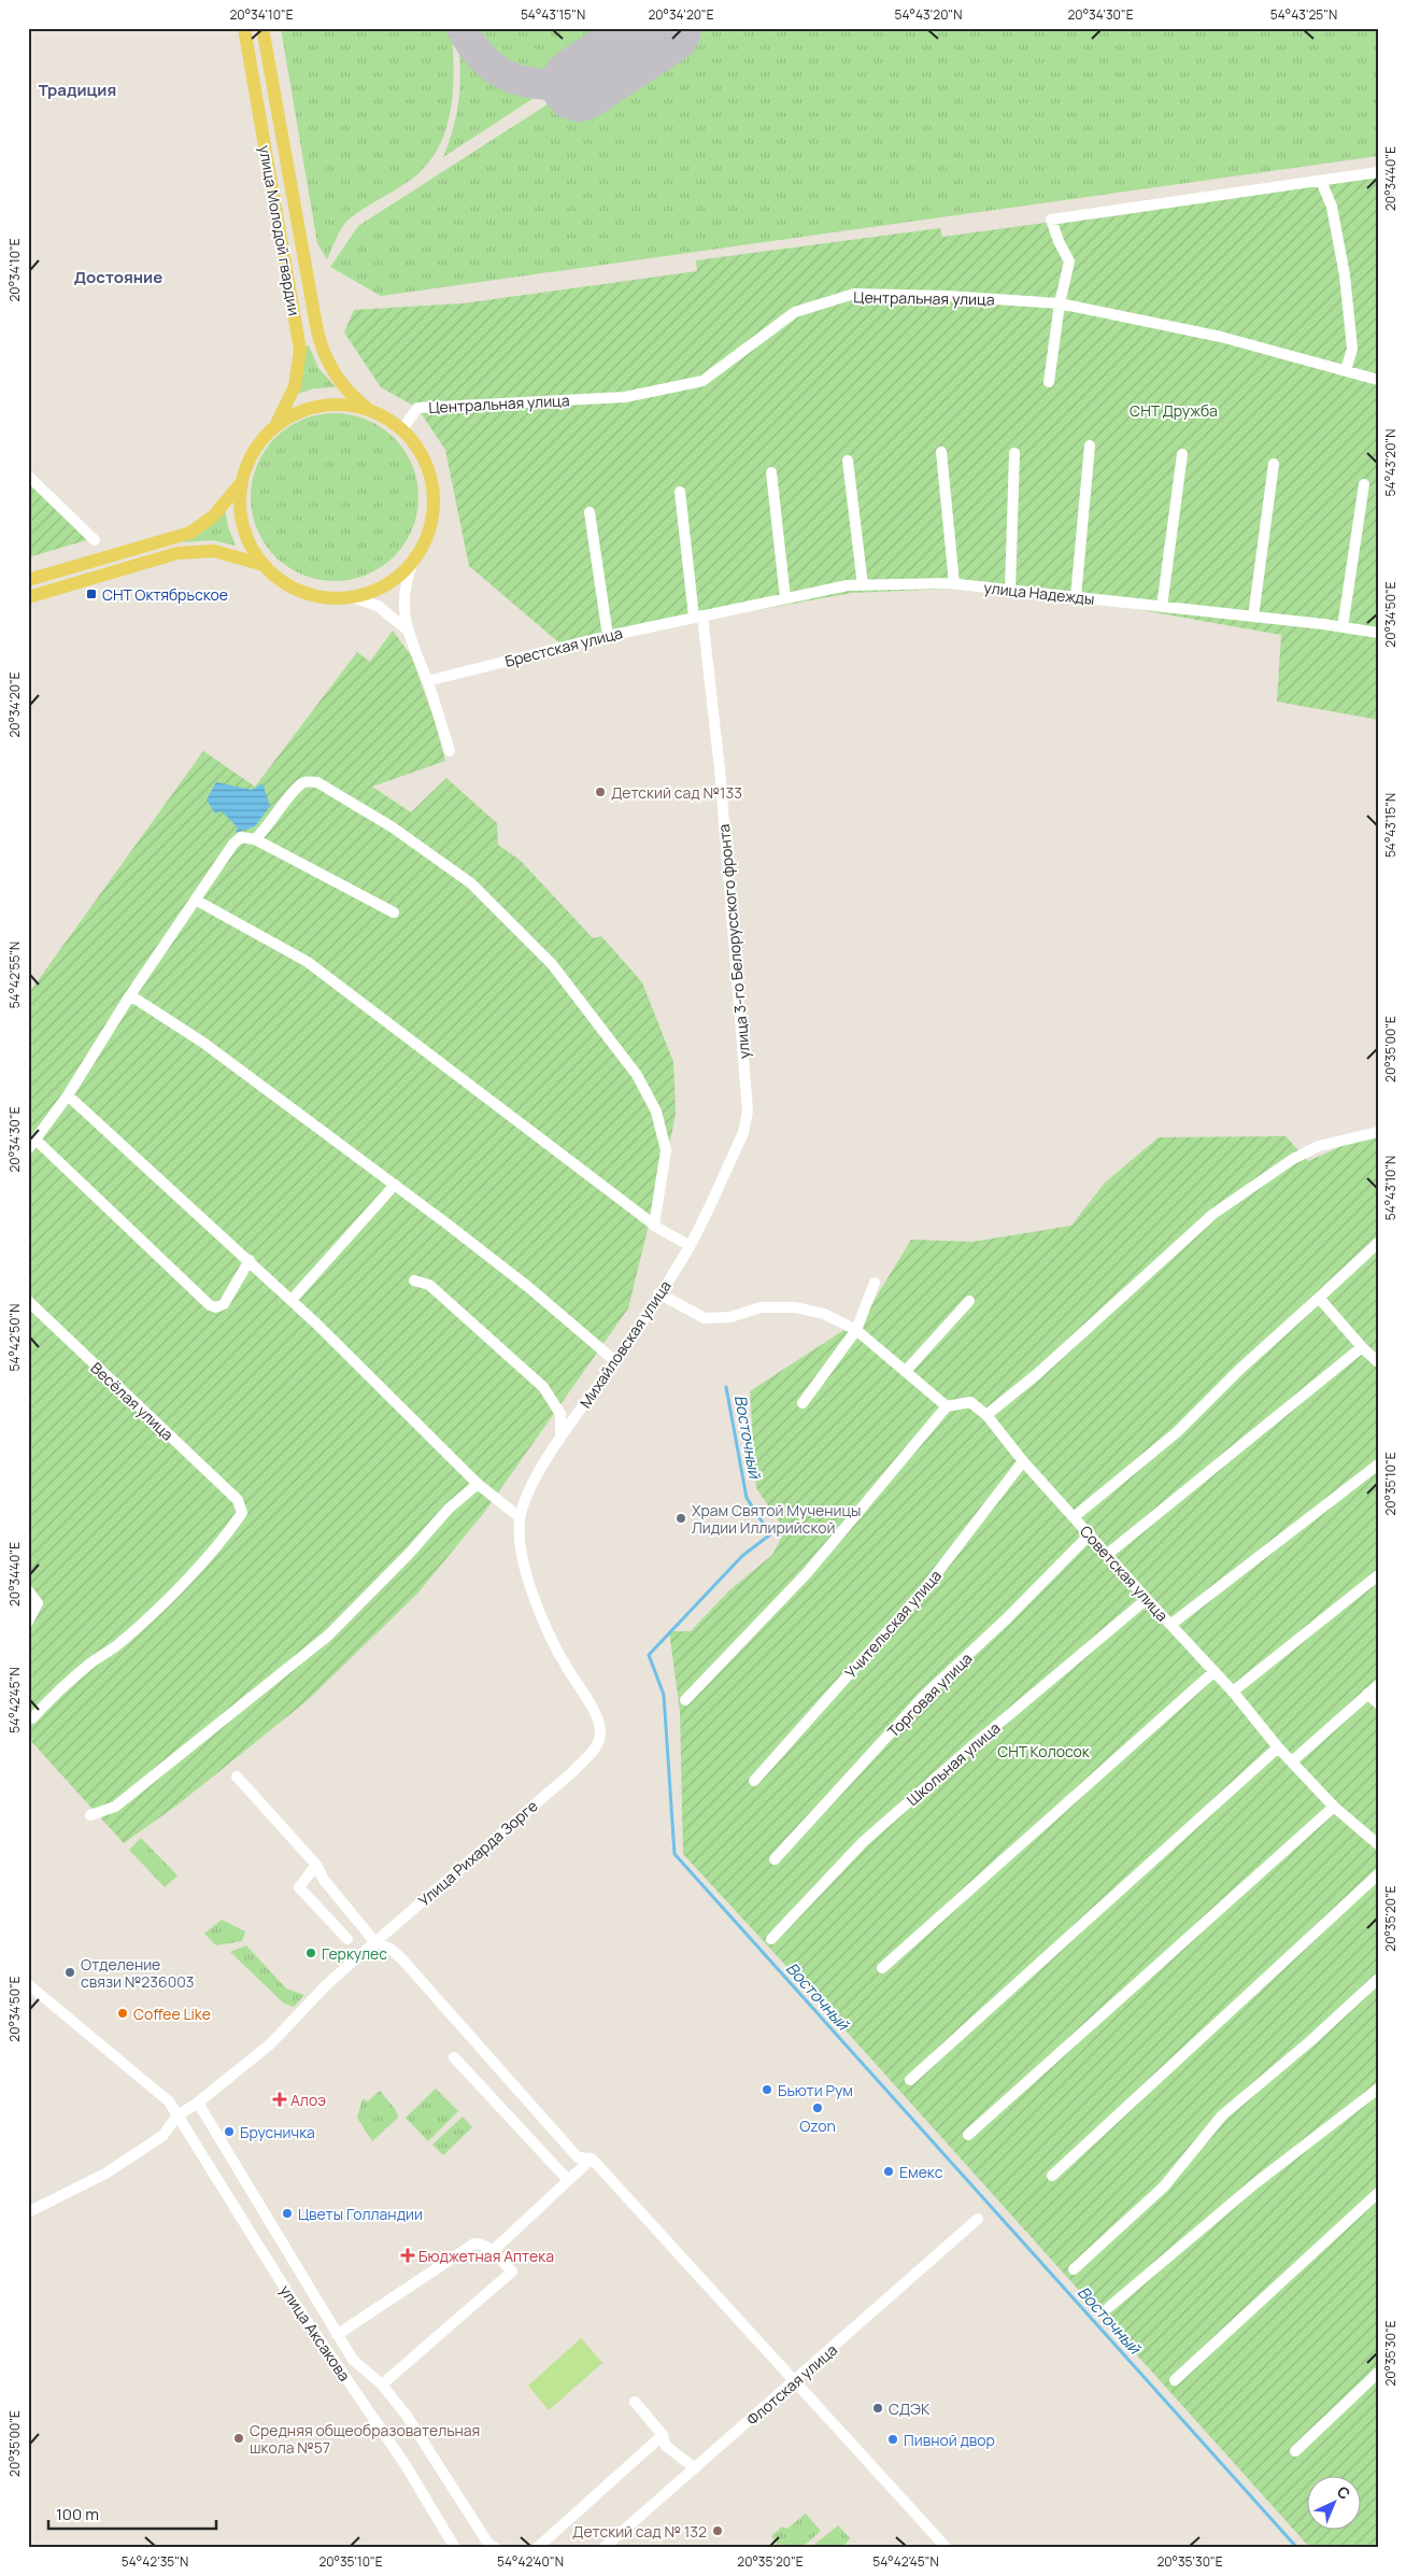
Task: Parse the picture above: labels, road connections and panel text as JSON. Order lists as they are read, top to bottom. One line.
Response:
{"streets":{"main road":["улица Молодой гвардии"],"street":["Центральная улица","улица Надежды","Брестская улица","улица 3-го Белорусского фронта","Михайловская улица","Весёлая улица","Советская улица","Учительская улица","Торговая улица","Школьная улица","Улица Рихарда Зорге","улица Аксакова","Флотская улица"]},"crossings":[["улица Надежды","Брестская улица"],["улица Надежды","улица 3-го Белорусского фронта"],["Брестская улица","улица 3-го Белорусского фронта"],["улица 3-го Белорусского фронта","Михайловская улица"],["Михайловская улица","Улица Рихарда Зорге"],["Советская улица","Учительская улица"],["Советская улица","Торговая улица"],["Советская улица","Школьная улица"]],"districts":["Традиция","Достояние"],"water":["Восточный"],"parks":["СНТ Дружба","СНТ Колосок"],"places":{"transit":["СНТ Октябрьское"],"other":["Детский сад №133","Храм Святой Мученицы Лидии Иллирийской","Геркулес","Отделение связи №236003","Coffee Like","Бьюти Рум","Ozon","Брусничка","Емекс","Цветы Голландии","СДЭК","Средняя общеобразовательная школа №57","Пивной двор","Детский сад № 132"],"health":["Алоэ","Бюджетная Аптека"]},"scale_bar":"100 m","north":"top right","coordinates":["20°34'10\"E","54°43'15\"N","20°34'20\"E","54°43'20\"N","20°34'30\"E","54°43'25\"N","20°34'40\"E","20°34'50\"E","54°42'55\"N","20°35'00\"E","54°43'10\"N","54°42'50\"N","20°35'10\"E","54°42'45\"N","20°35'20\"E","20°35'30\"E","54°42'35\"N","54°42'40\"N"]}
